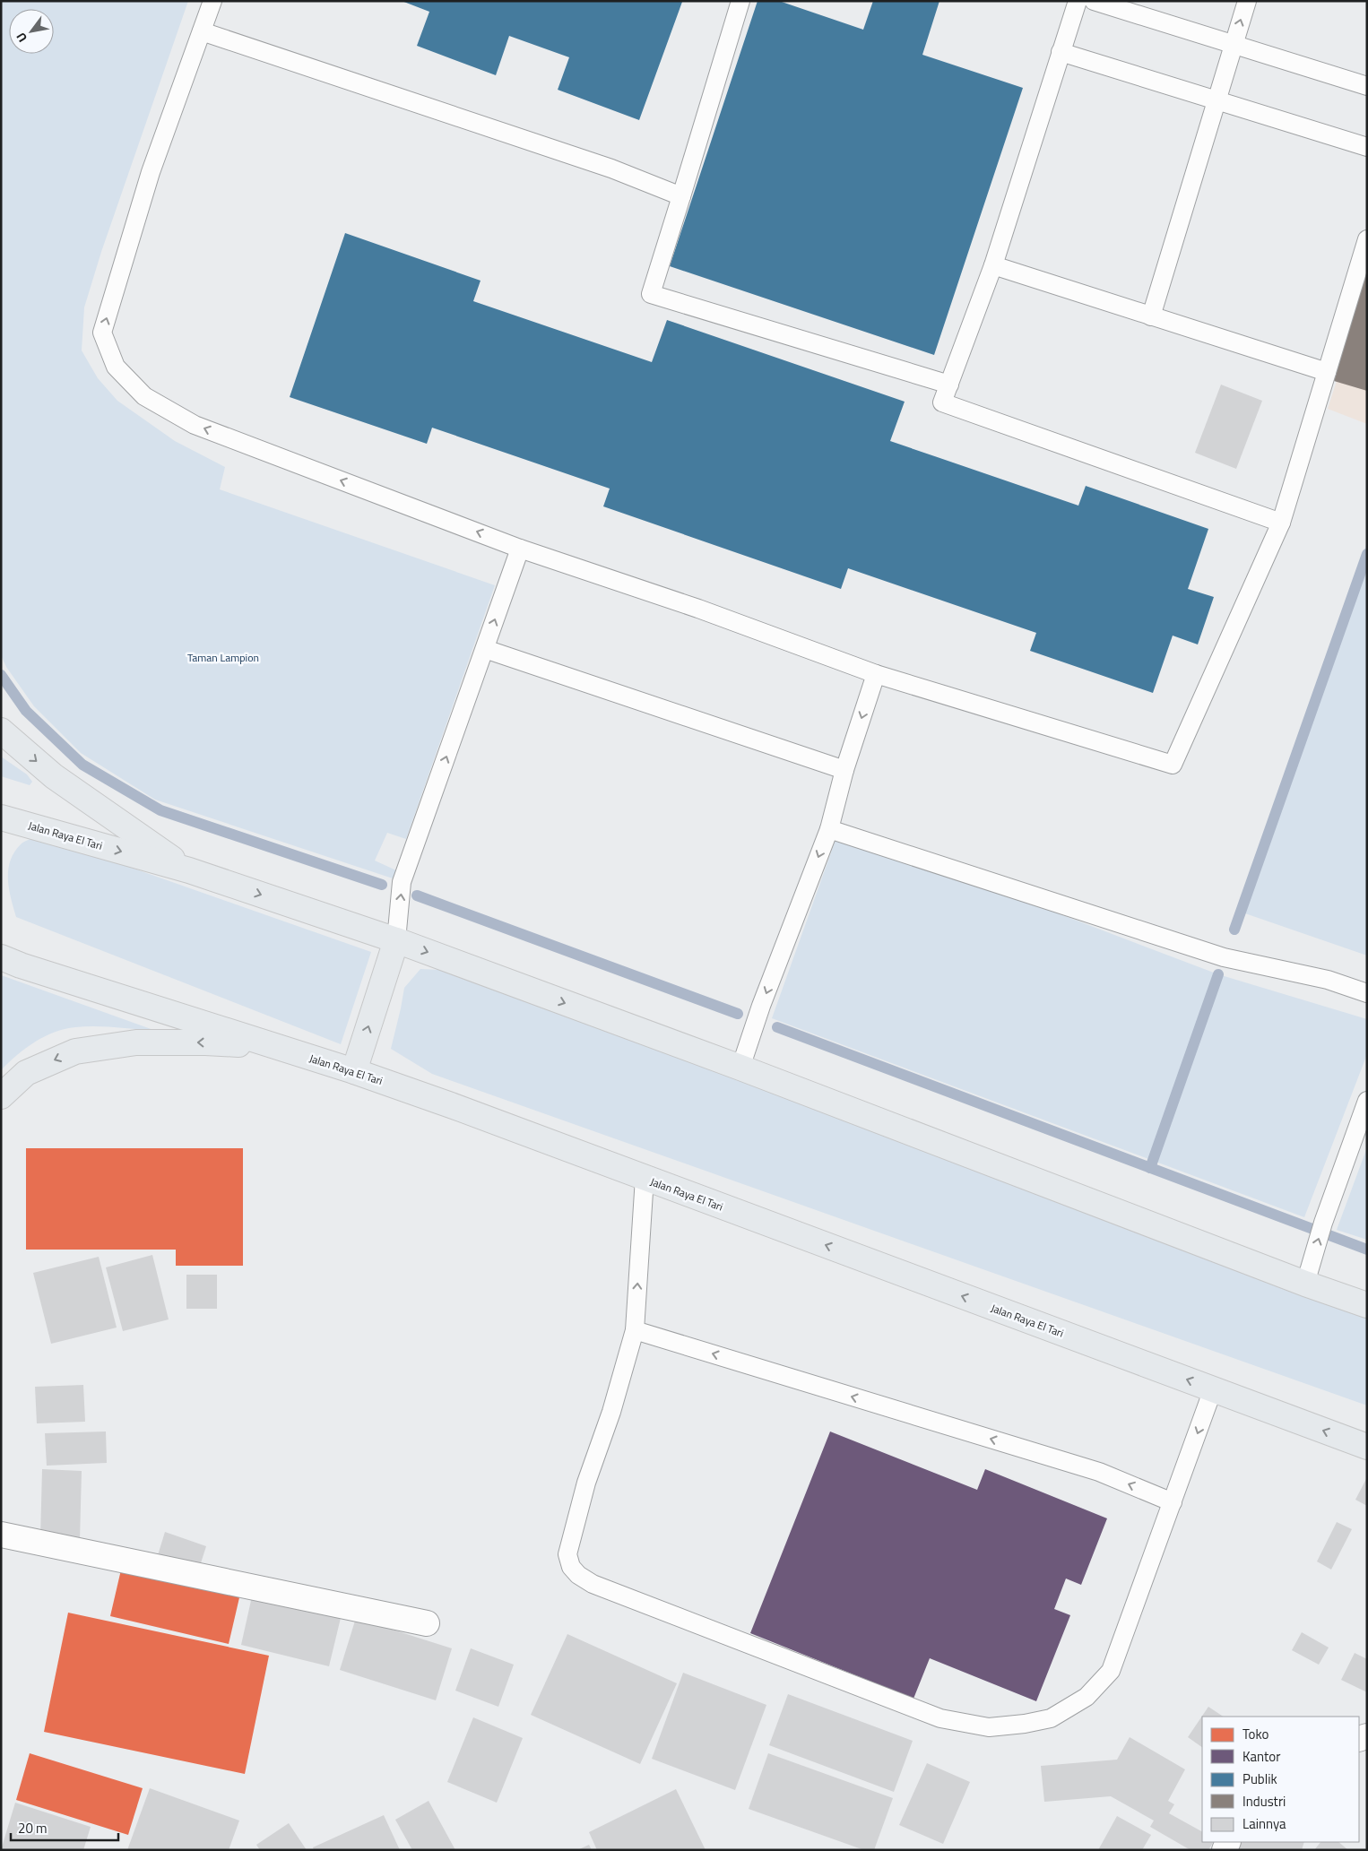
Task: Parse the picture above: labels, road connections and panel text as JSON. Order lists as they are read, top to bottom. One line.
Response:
{"streets":{"main road":["Jalan Raya El Tari"]},"parks":["Taman Lampion"],"legend":["Toko","Kantor","Publik","Industri","Lainnya"],"scale_bar":"20 m","north":"bottom left"}
